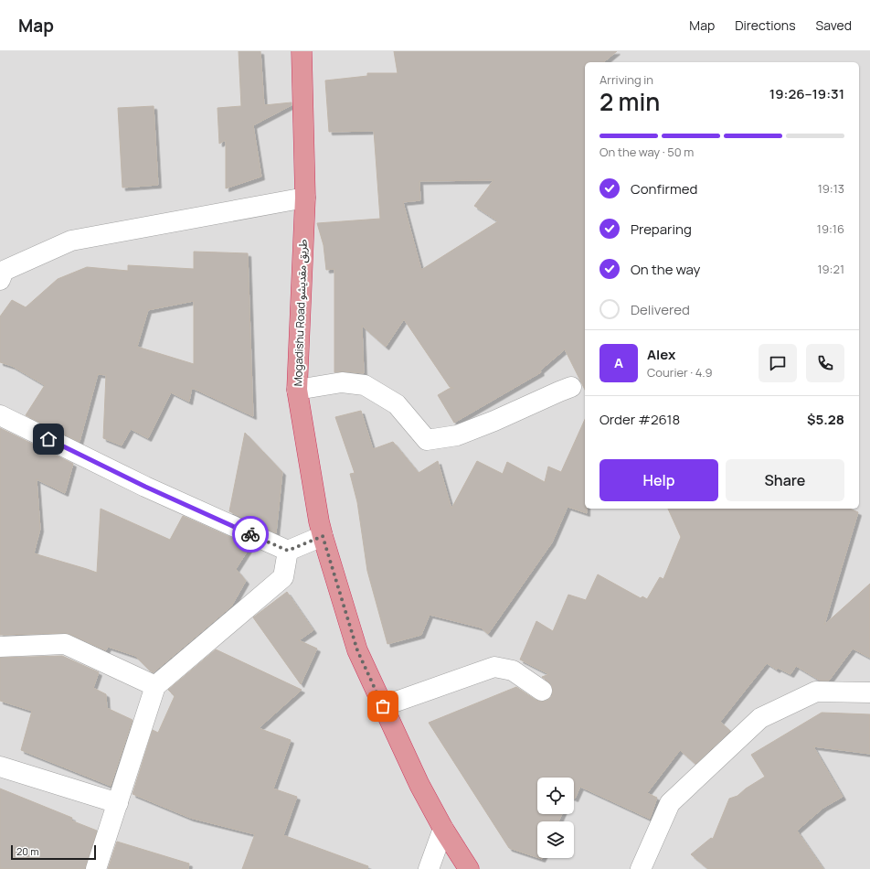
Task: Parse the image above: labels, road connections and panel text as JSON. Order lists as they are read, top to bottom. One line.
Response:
{"streets":{"highway":["Mogadishu Road طريق مقديشو"]},"scale_bar":"20 m","page":{"header":"Map","nav":["Map","Directions","Saved"],"heading":["2 min","Arriving in","19:26–19:31"],"panel":["Alex","Courier · 4.9","Order #2618","$5.28"],"bar":"On the way · 50 m","list":[["Confirmed","19:13"],["Preparing","19:16"],["On the way","19:21"],"Delivered"],"round":"A","buttons":["Help","Share"],"scale":"20 m"}}
